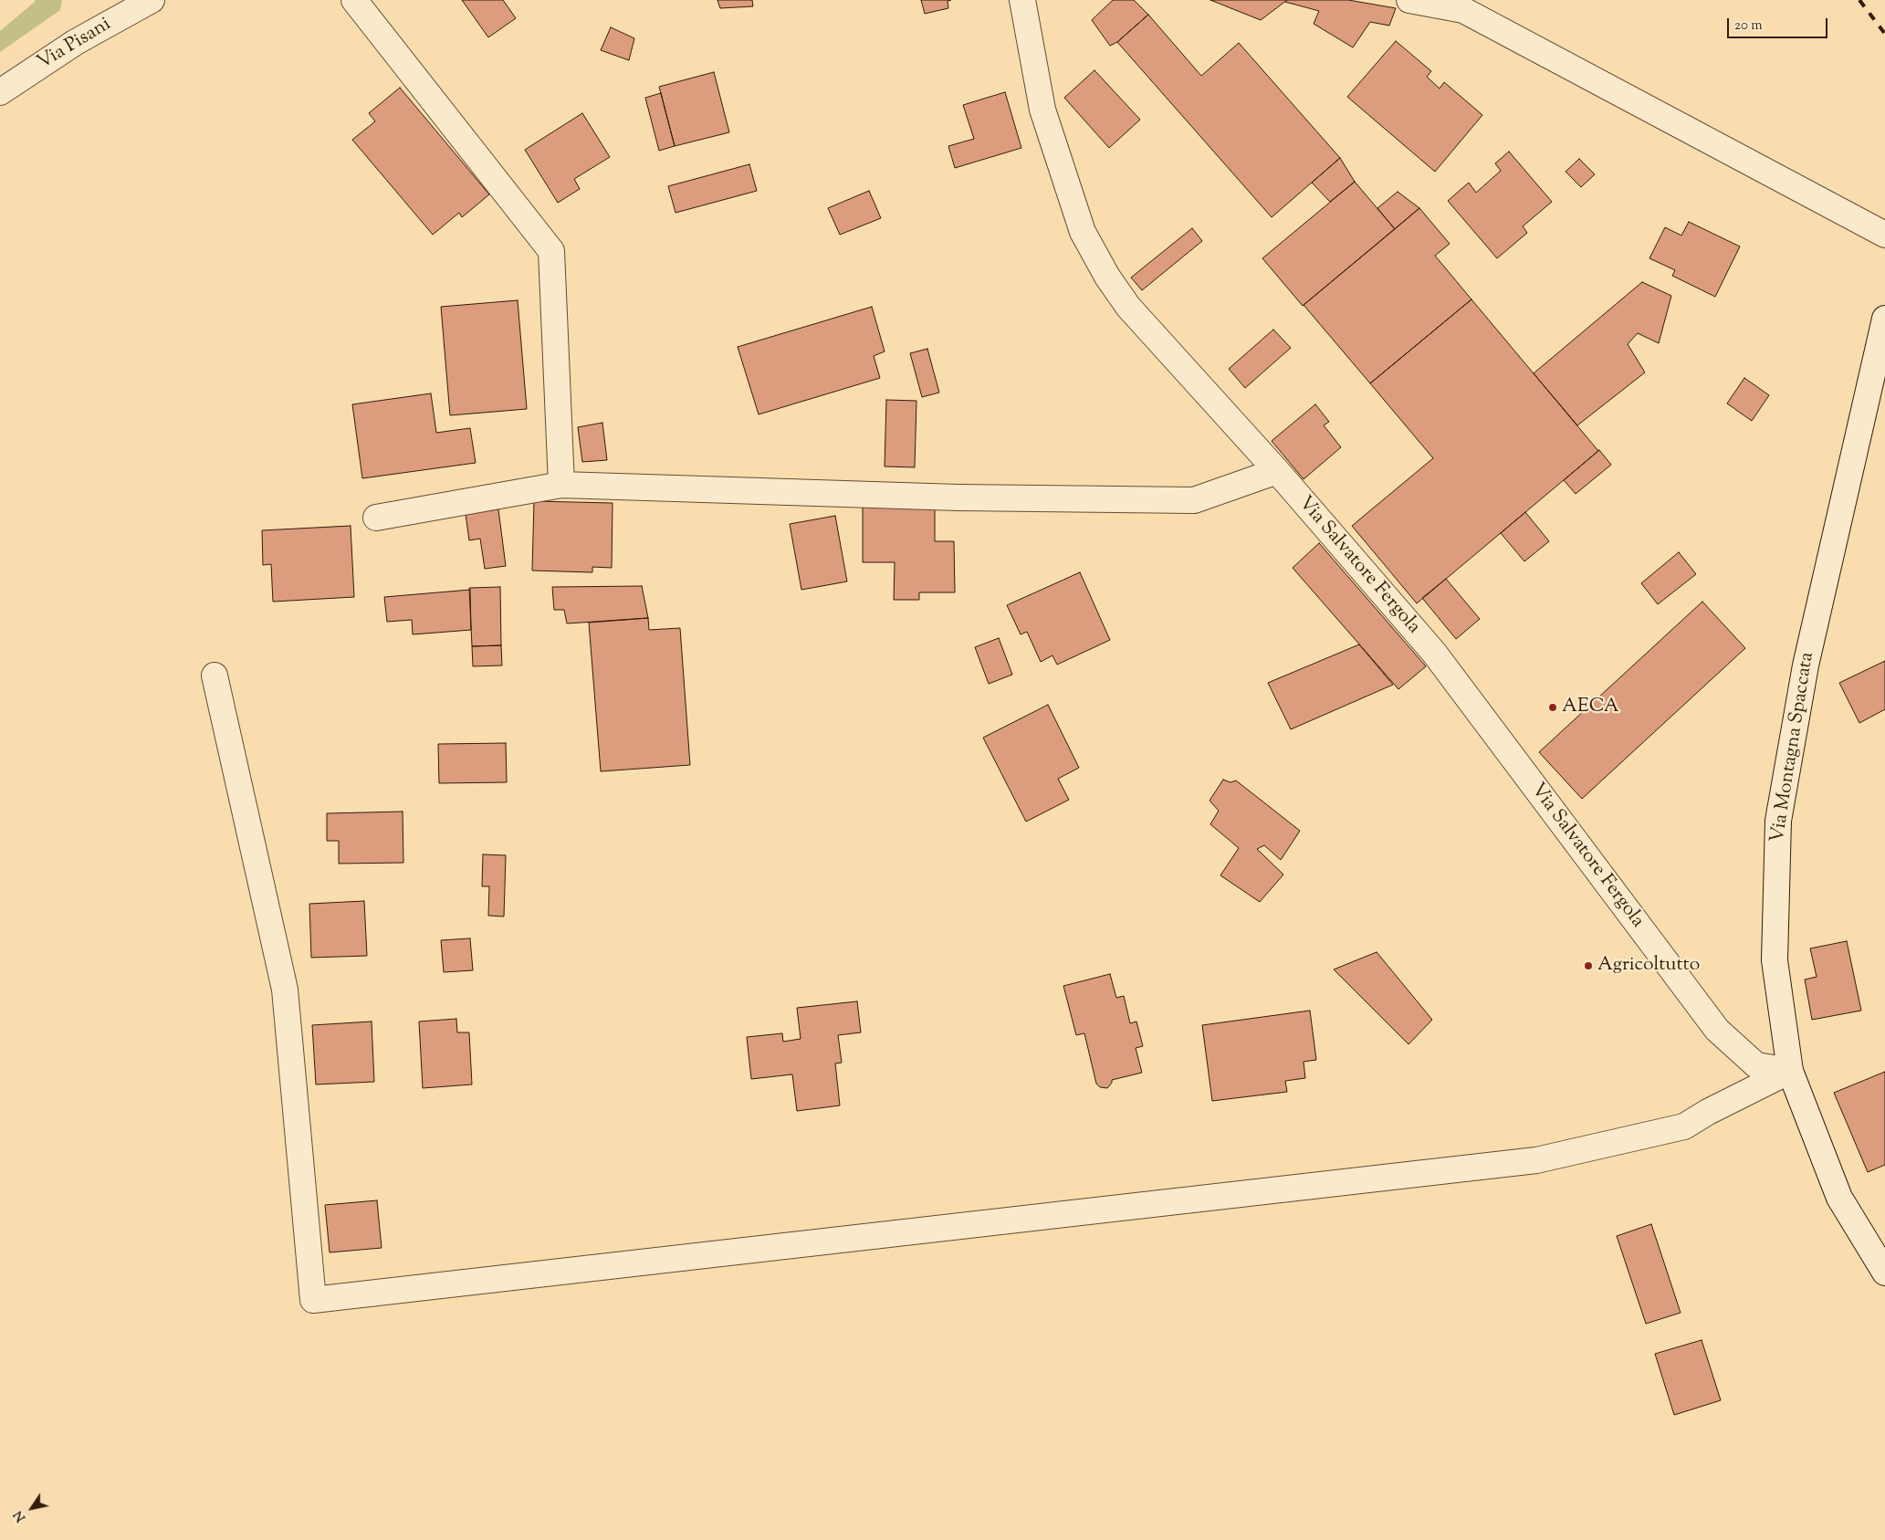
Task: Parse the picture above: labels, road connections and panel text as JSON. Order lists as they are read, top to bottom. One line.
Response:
{"streets":{"street":["Via Pisani","Via Salvatore Fergola","Via Montagna Spaccata"]},"crossings":[["Via Salvatore Fergola","Via Montagna Spaccata"]],"places":["AECA","Agricoltutto"],"scale_bar":"20 m","north":"bottom left"}
